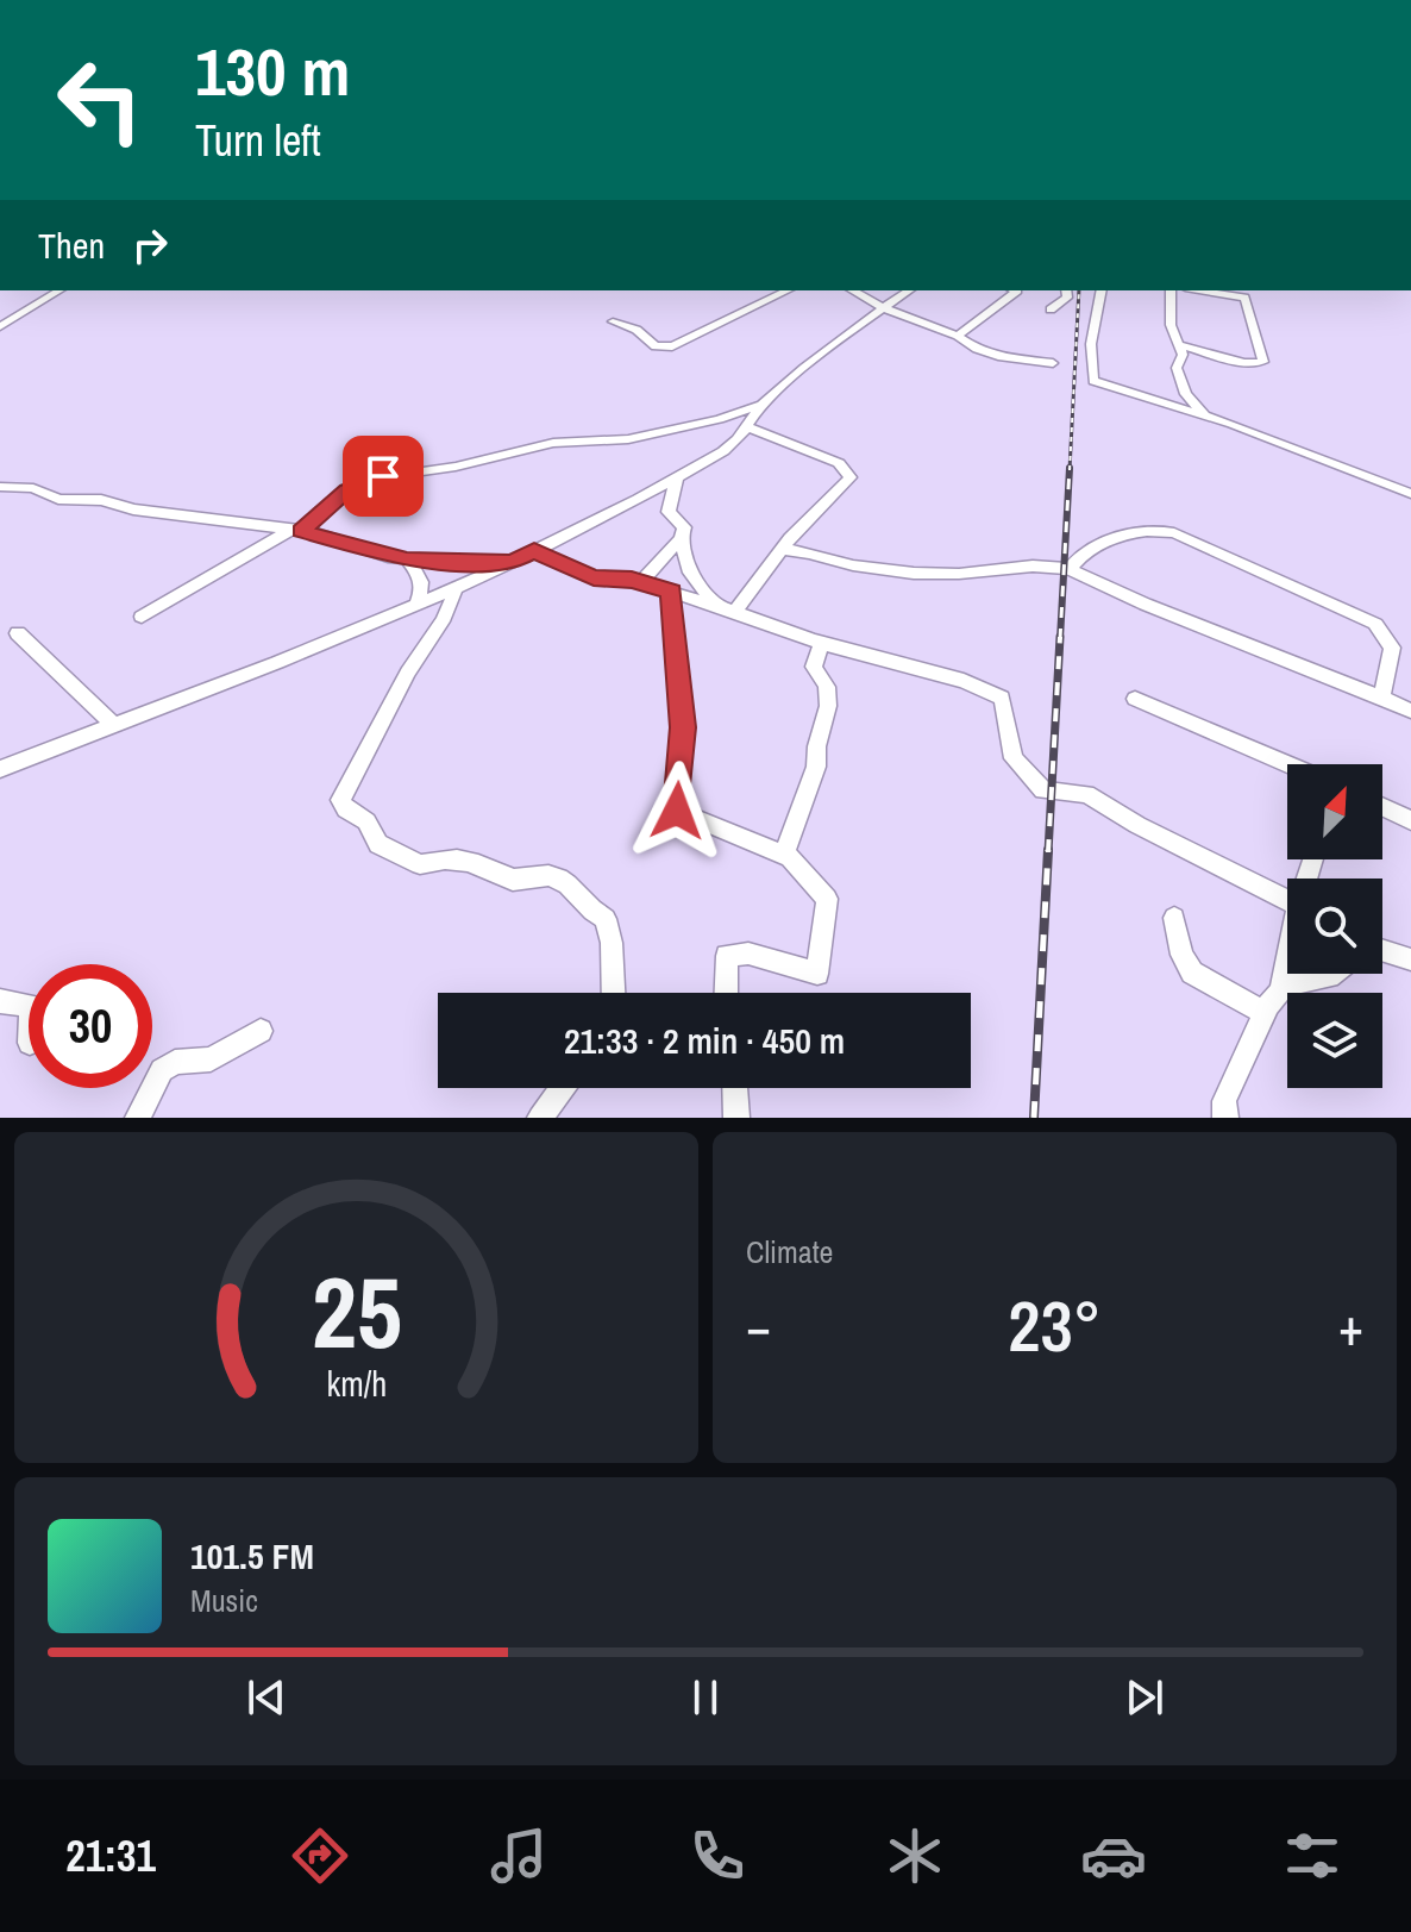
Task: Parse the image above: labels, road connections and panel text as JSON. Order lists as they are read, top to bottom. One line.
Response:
{"north":"top right","page":{"turn":["130 m","Turn left"],"then":"Then","limit":"30","trip":"21:33 · 2 min · 450 m","tile":"Climate","heat":["−","23°","+"],"song":["101.5 FM","Music"],"tabs":"21:31","gauge":["25","km/h"]}}
